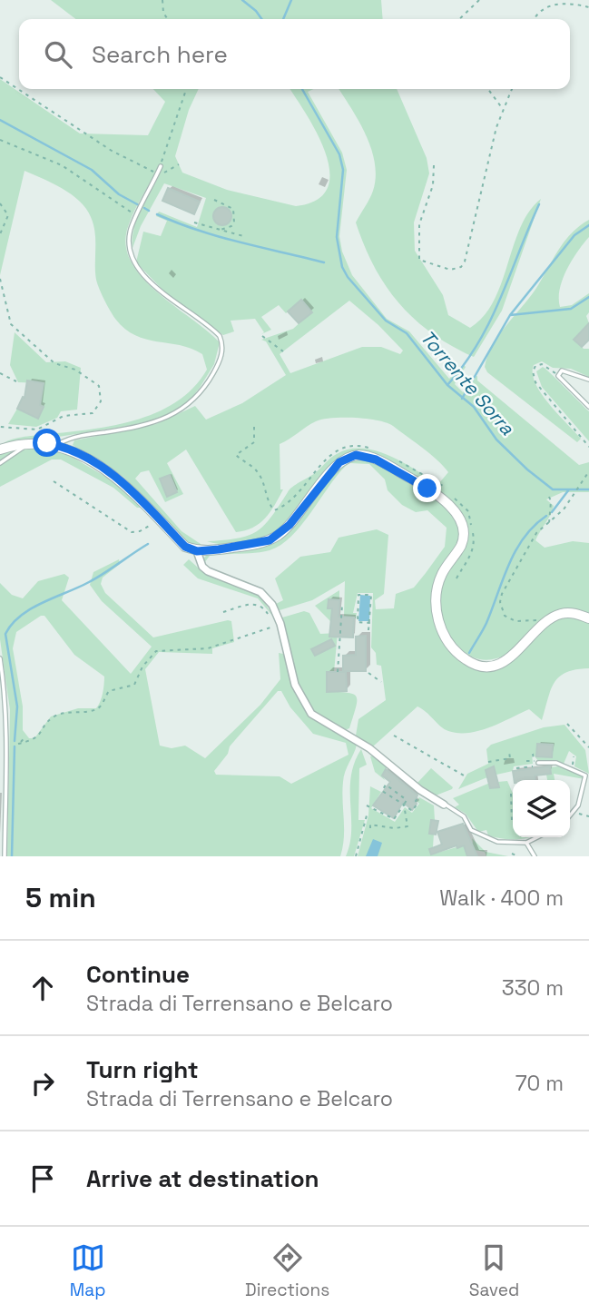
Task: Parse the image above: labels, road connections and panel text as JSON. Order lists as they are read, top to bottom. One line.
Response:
{"water":["Torrente Sorra"],"page":{"search":"Search here","heading":["5 min","Walk · 400 m"],"list":[["Continue","Strada di Terrensano e Belcaro","330 m"],["Turn right","Strada di Terrensano e Belcaro","70 m"],"Arrive at destination"],"nav":["Map","Directions","Saved"]}}
